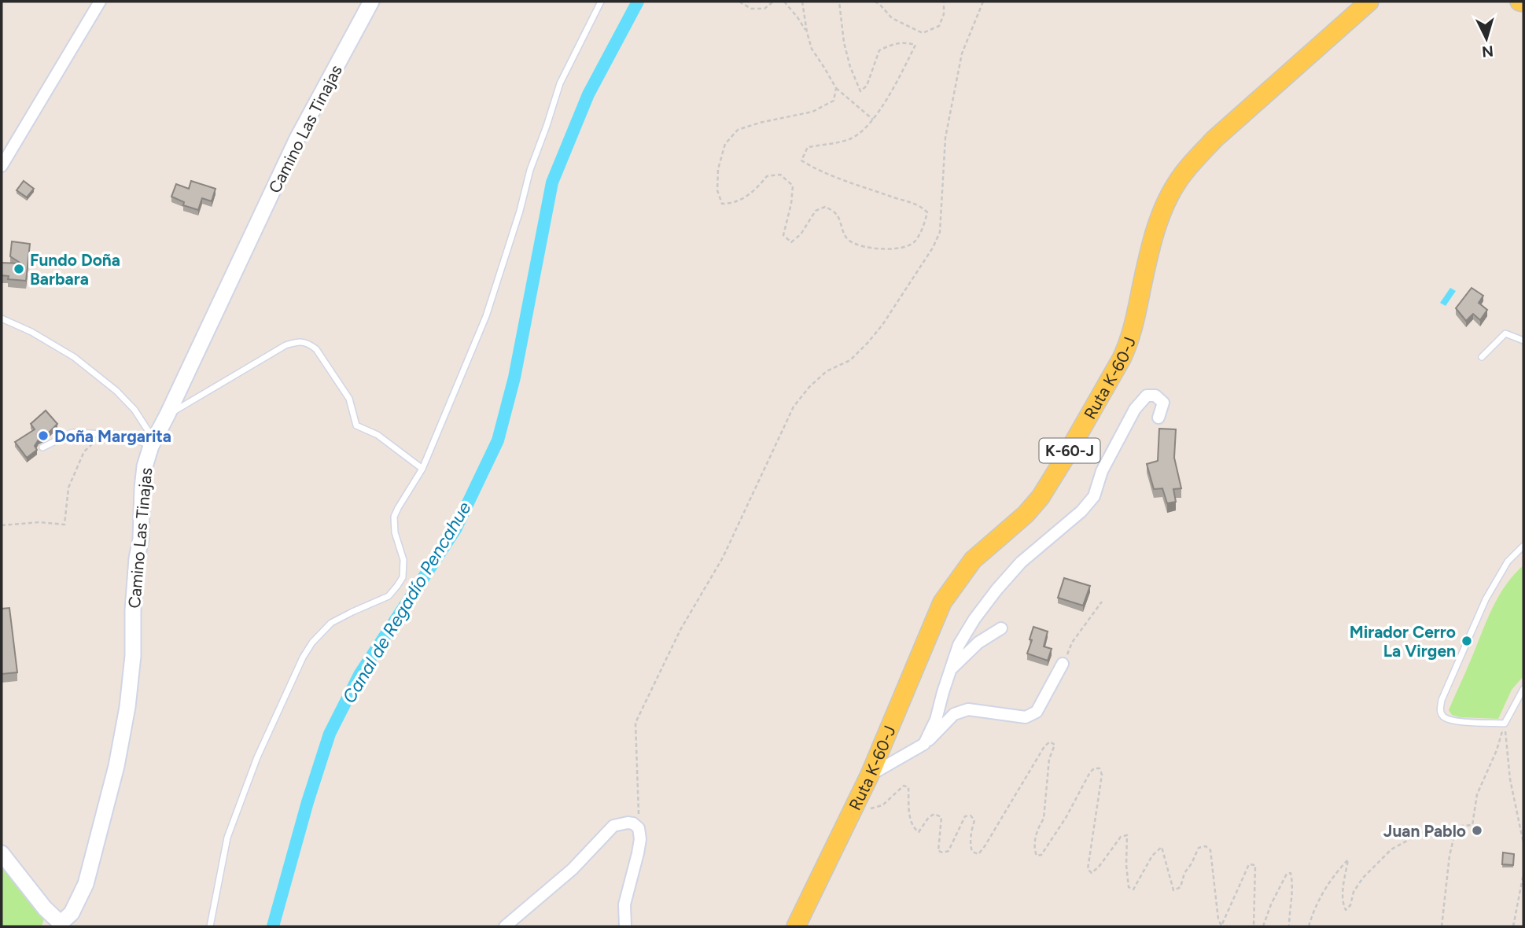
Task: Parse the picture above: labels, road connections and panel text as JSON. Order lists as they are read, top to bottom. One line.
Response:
{"streets":{"main road":["Ruta K-60-J","K-60-J"],"street":["Camino Las Tinajas"]},"water":["Canal de Regadío Pencahue"],"places":["Fundo Doña Barbara","Doña Margarita","Mirador Cerro La Virgen","Juan Pablo"],"north":"bottom"}
